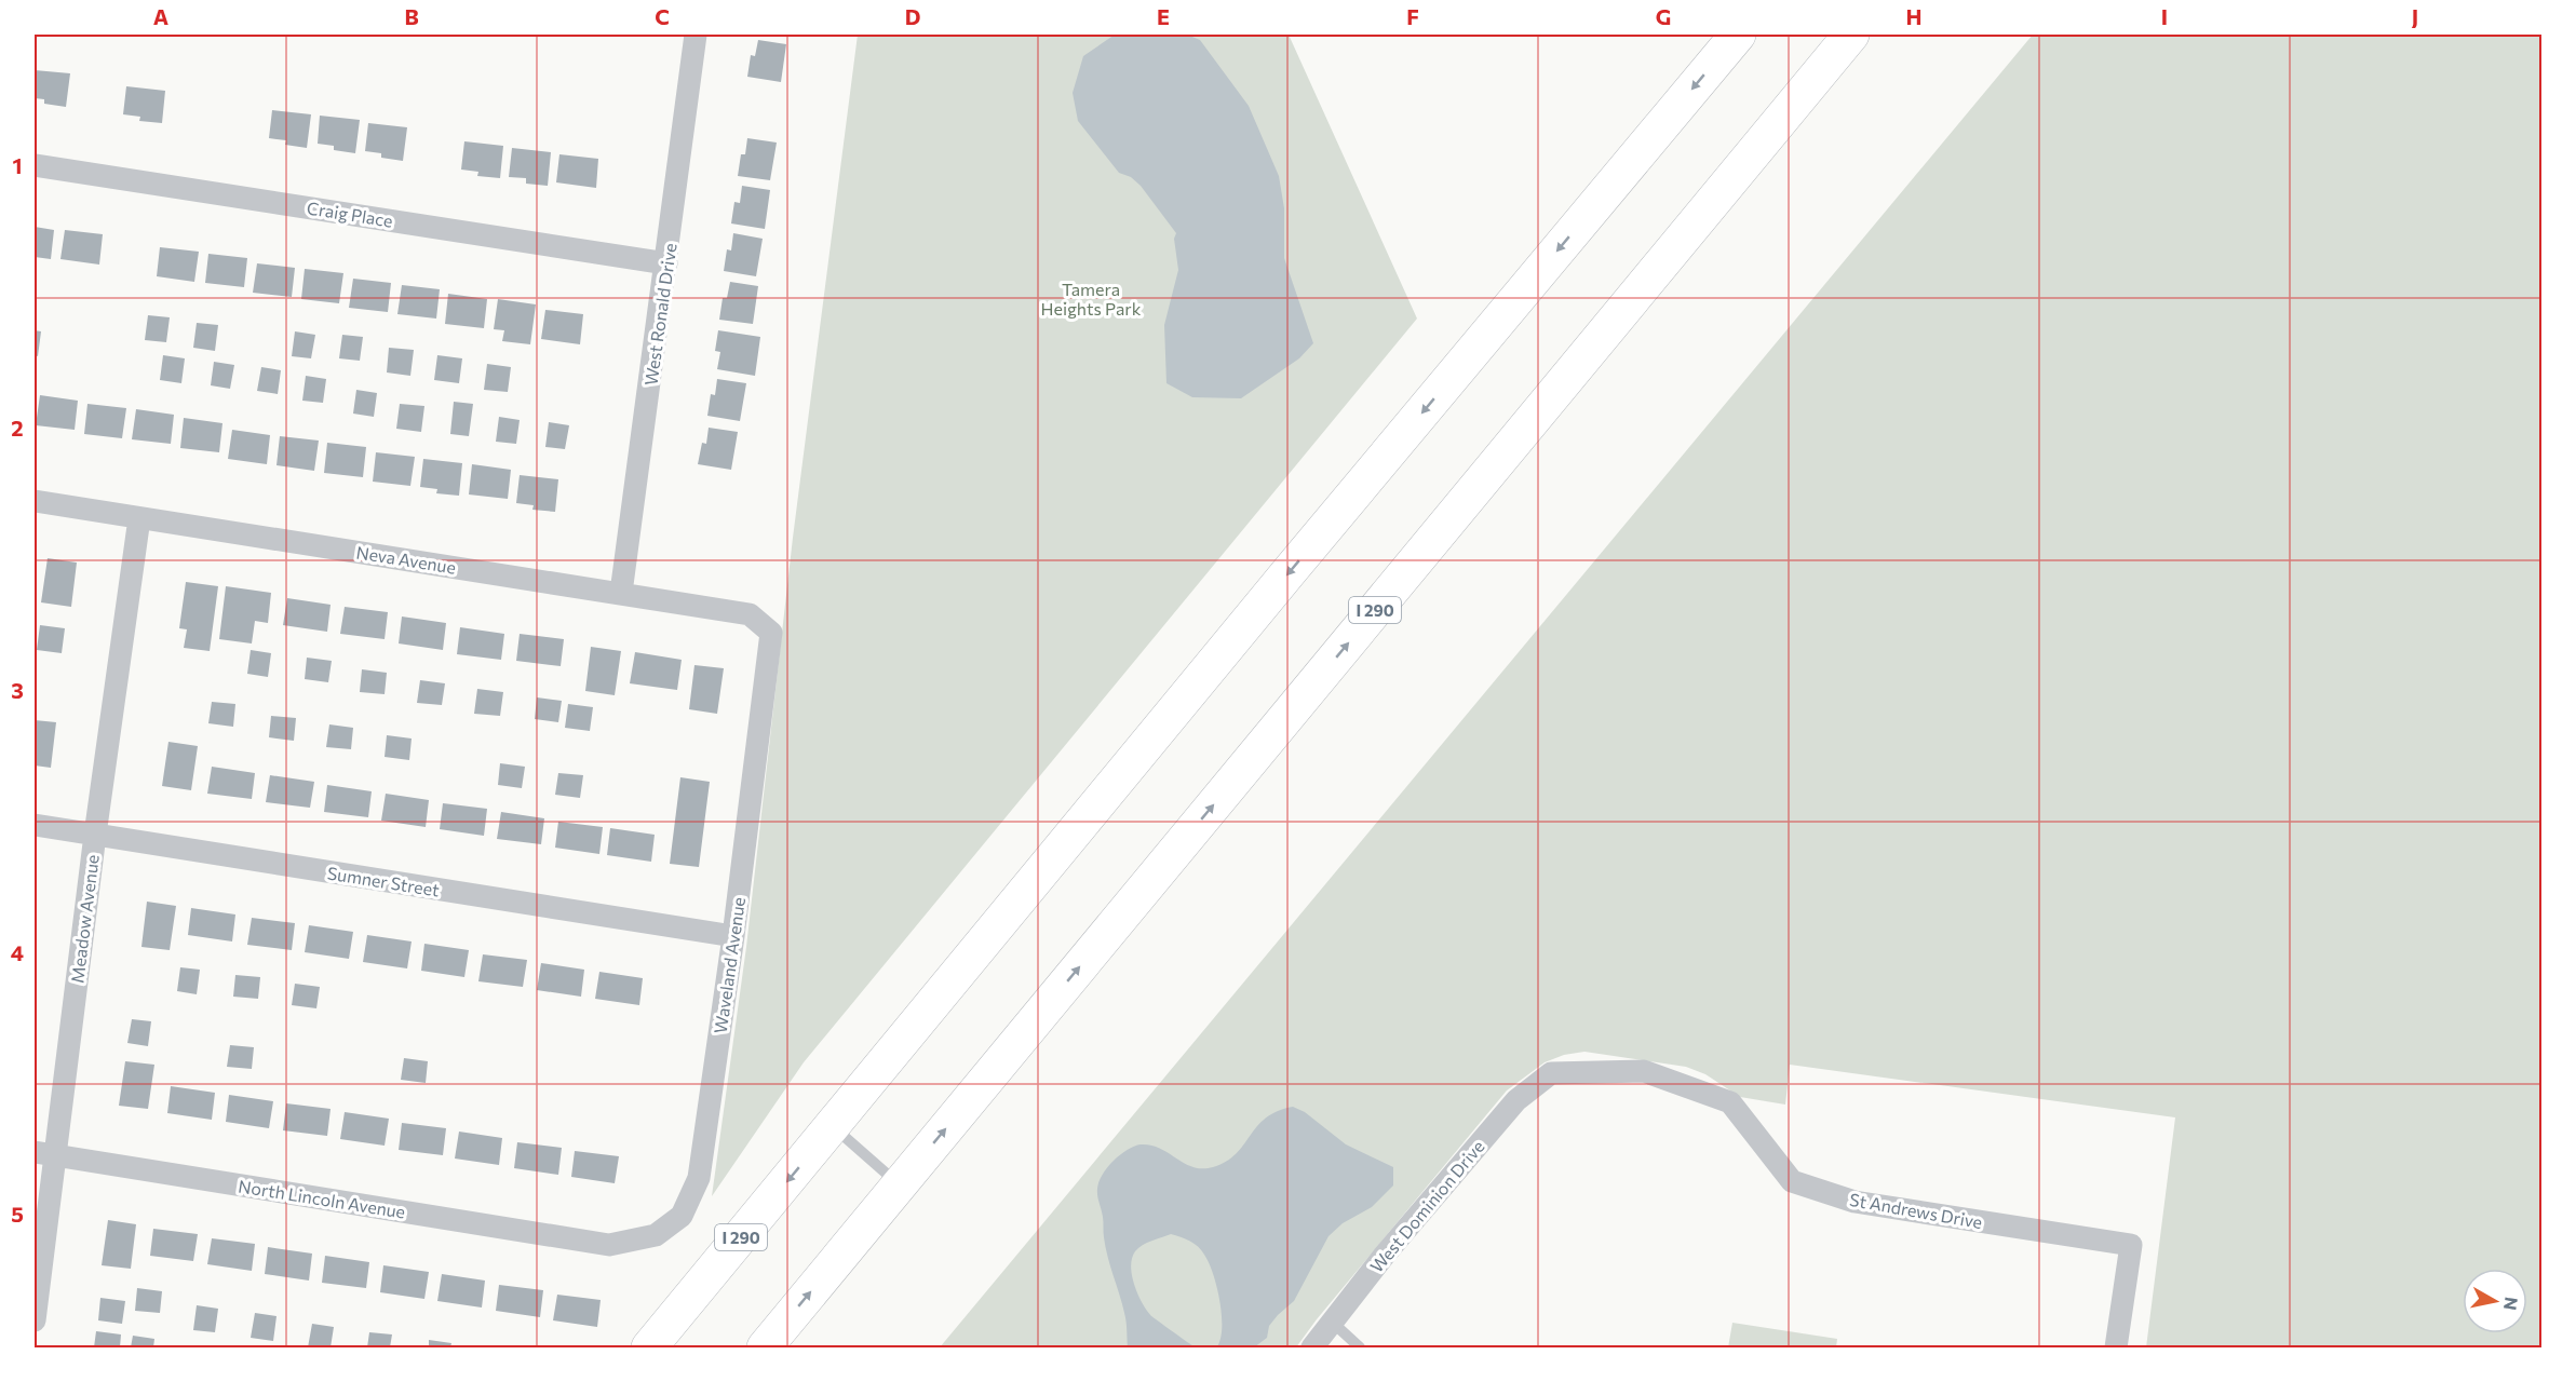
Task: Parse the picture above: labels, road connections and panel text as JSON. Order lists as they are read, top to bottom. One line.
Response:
{"streets":{"highway":["I 290"],"street":["Craig Place","West Ronald Drive","Neva Avenue","Sumner Street","Meadow Avenue","Waveland Avenue","North Lincoln Avenue","West Dominion Drive","St Andrews Drive"]},"crossings":[["Craig Place","West Ronald Drive"],["West Ronald Drive","Neva Avenue"],["Neva Avenue","Meadow Avenue"],["Neva Avenue","Waveland Avenue"],["Sumner Street","Meadow Avenue"],["Sumner Street","Waveland Avenue"],["Meadow Avenue","North Lincoln Avenue"],["Waveland Avenue","North Lincoln Avenue"],["West Dominion Drive","St Andrews Drive"]],"parks":["Tamera Heights Park"],"north":"right","grid":{"columns":["A","B","C","D","E","F","G","H","I","J"],"rows":["1","2","3","4","5"]}}
